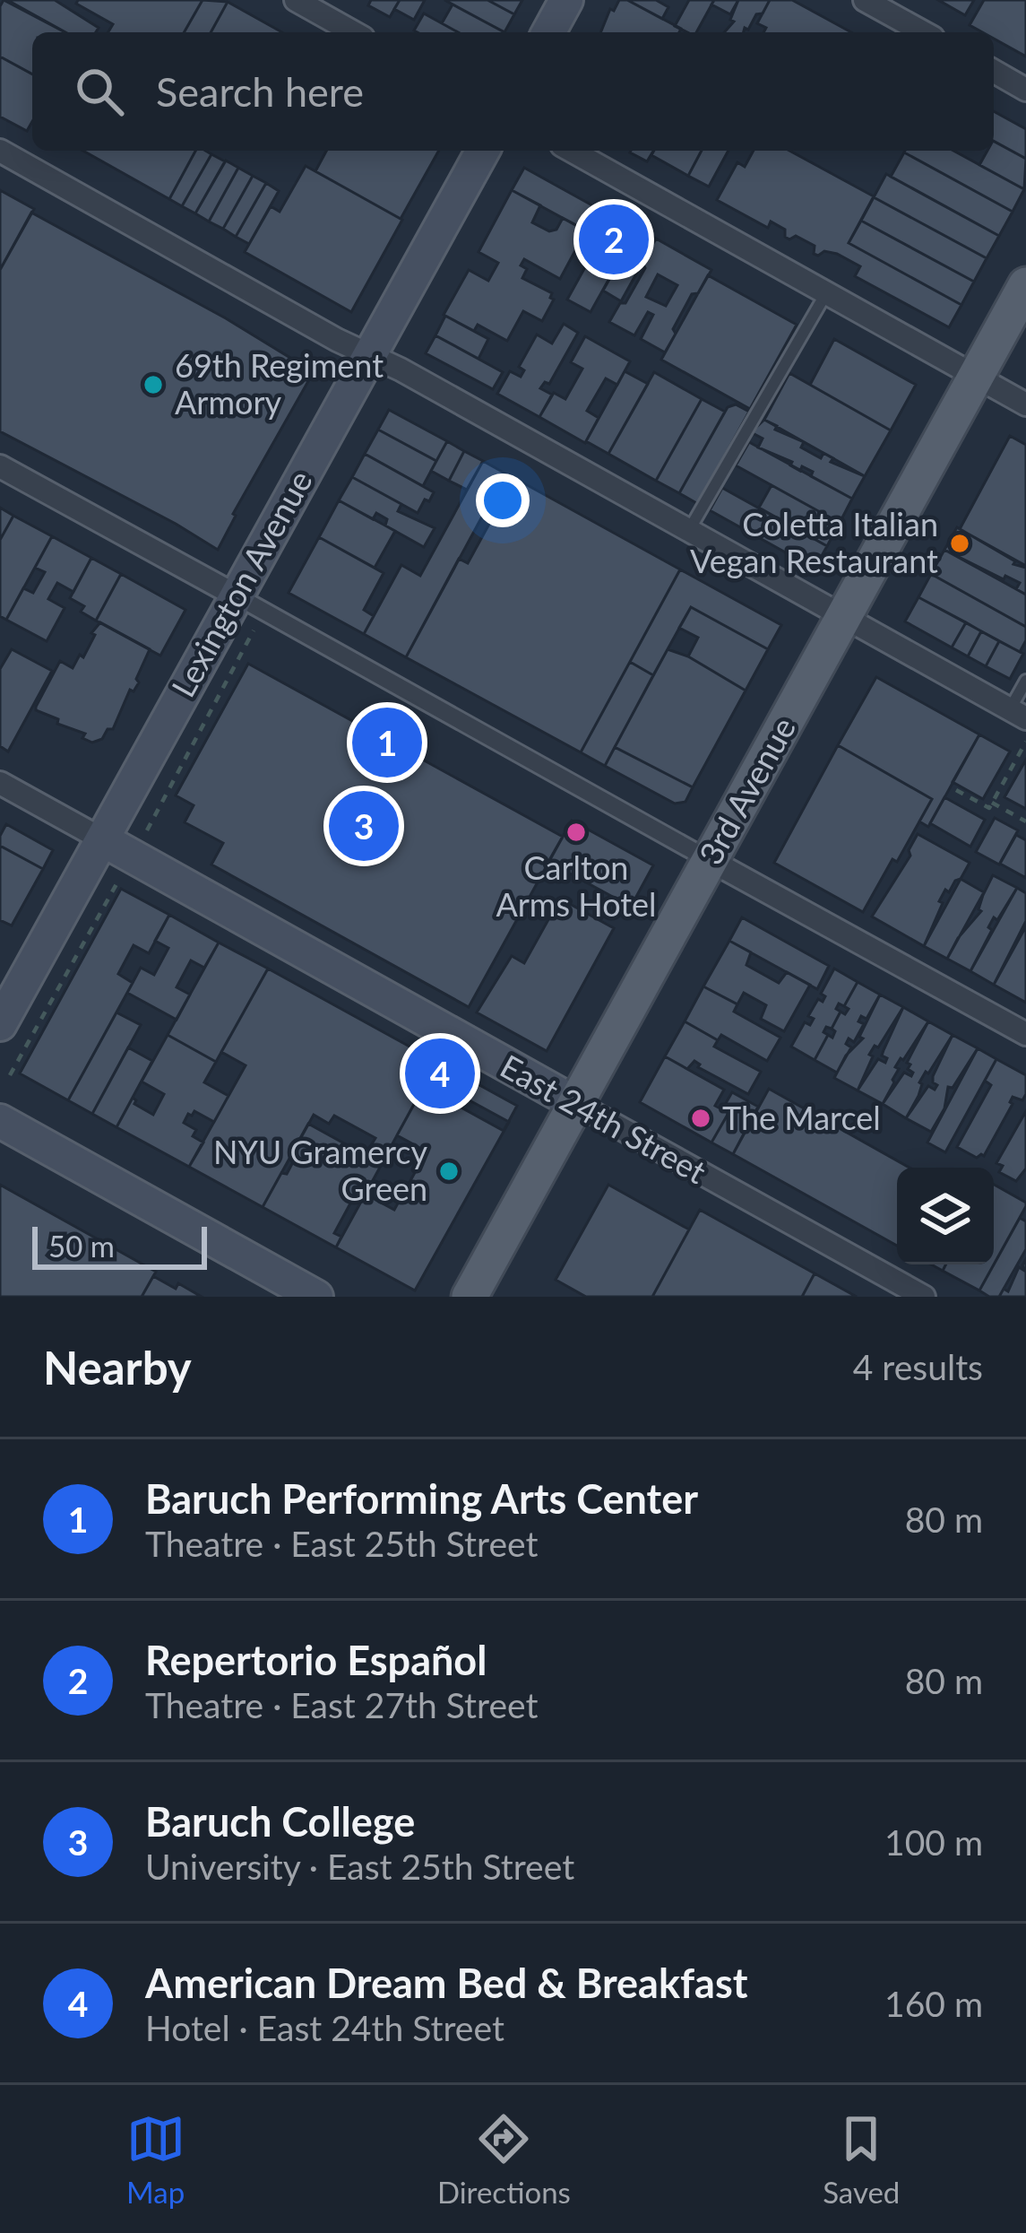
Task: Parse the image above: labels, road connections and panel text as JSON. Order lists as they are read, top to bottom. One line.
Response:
{"streets":{"main road":["Lexington Avenue","3rd Avenue","East 24th Street"]},"crossings":[["Lexington Avenue","East 24th Street"],["3rd Avenue","East 24th Street"]],"places":["69th Regiment Armory","Coletta Italian Vegan Restaurant","Carlton Arms Hotel","The Marcel","NYU Gramercy Green"],"scale_bar":"50 m","page":{"search":"Search here","pins":["2","1","3","4"],"scale":"50 m","heading":["Nearby","4 results"],"list":[{"mark":"1","name":"Baruch Performing Arts Center","note":"Theatre · East 25th Street","value":"80 m"},{"mark":"2","name":"Repertorio Español","note":"Theatre · East 27th Street","value":"80 m"},{"mark":"3","name":"Baruch College","note":"University · East 25th Street","value":"100 m"},{"mark":"4","name":"American Dream Bed & Breakfast","note":"Hotel · East 24th Street","value":"160 m"}],"nav":["Map","Directions","Saved"]}}
